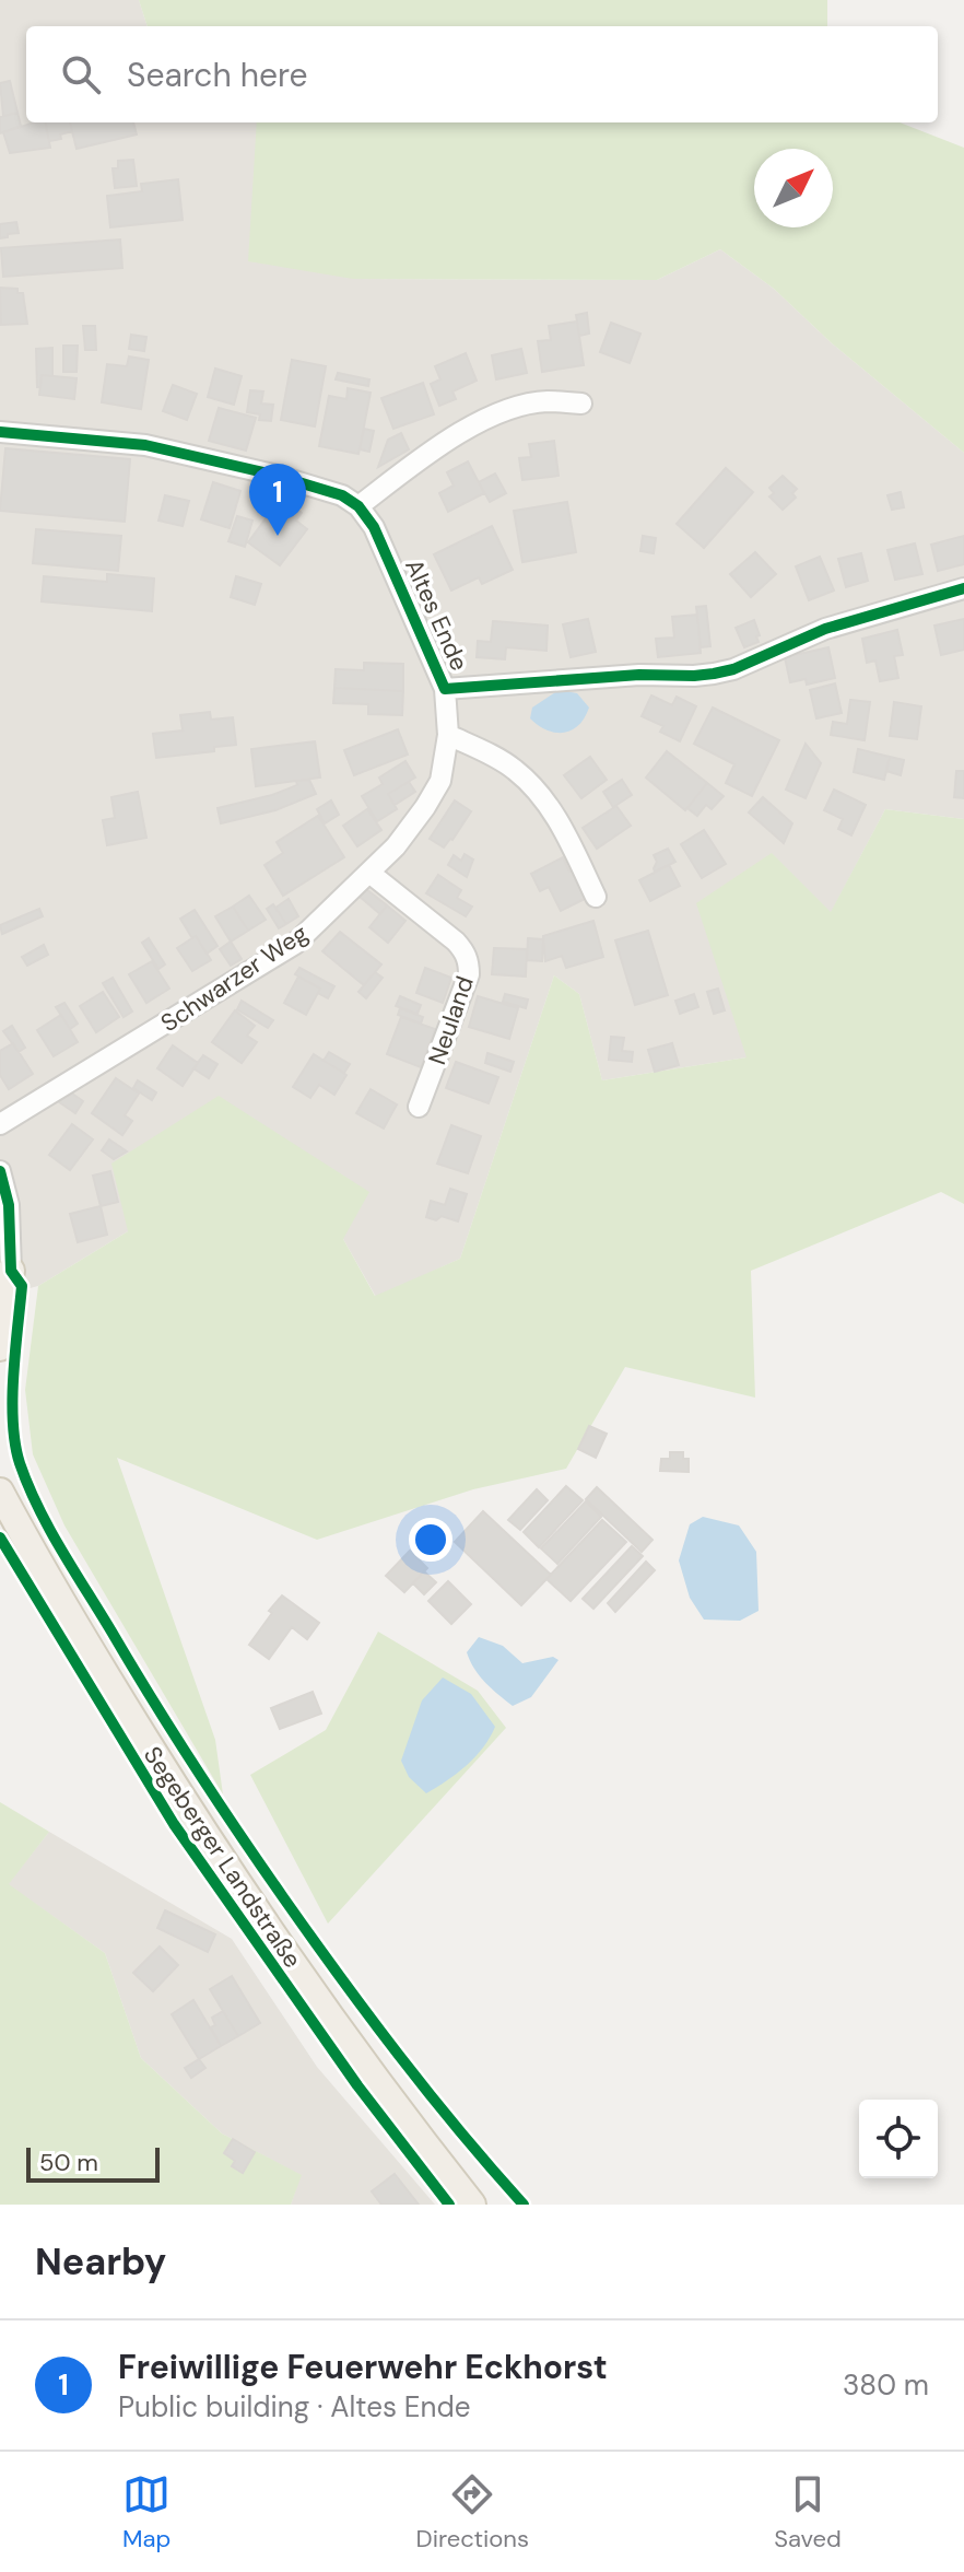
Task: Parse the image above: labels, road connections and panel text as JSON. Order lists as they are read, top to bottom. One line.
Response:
{"streets":{"main road":["Segeberger Landstraße"],"street":["Altes Ende","Schwarzer Weg","Neuland"]},"crossings":[["Altes Ende","Schwarzer Weg"],["Schwarzer Weg","Neuland"]],"scale_bar":"50 m","north":"top right","page":{"search":"Search here","pins":"1","scale":"50 m","heading":"Nearby","list":[{"mark":"1","name":"Freiwillige Feuerwehr Eckhorst","note":"Public building · Altes Ende","value":"380 m"}],"nav":["Map","Directions","Saved"]}}
